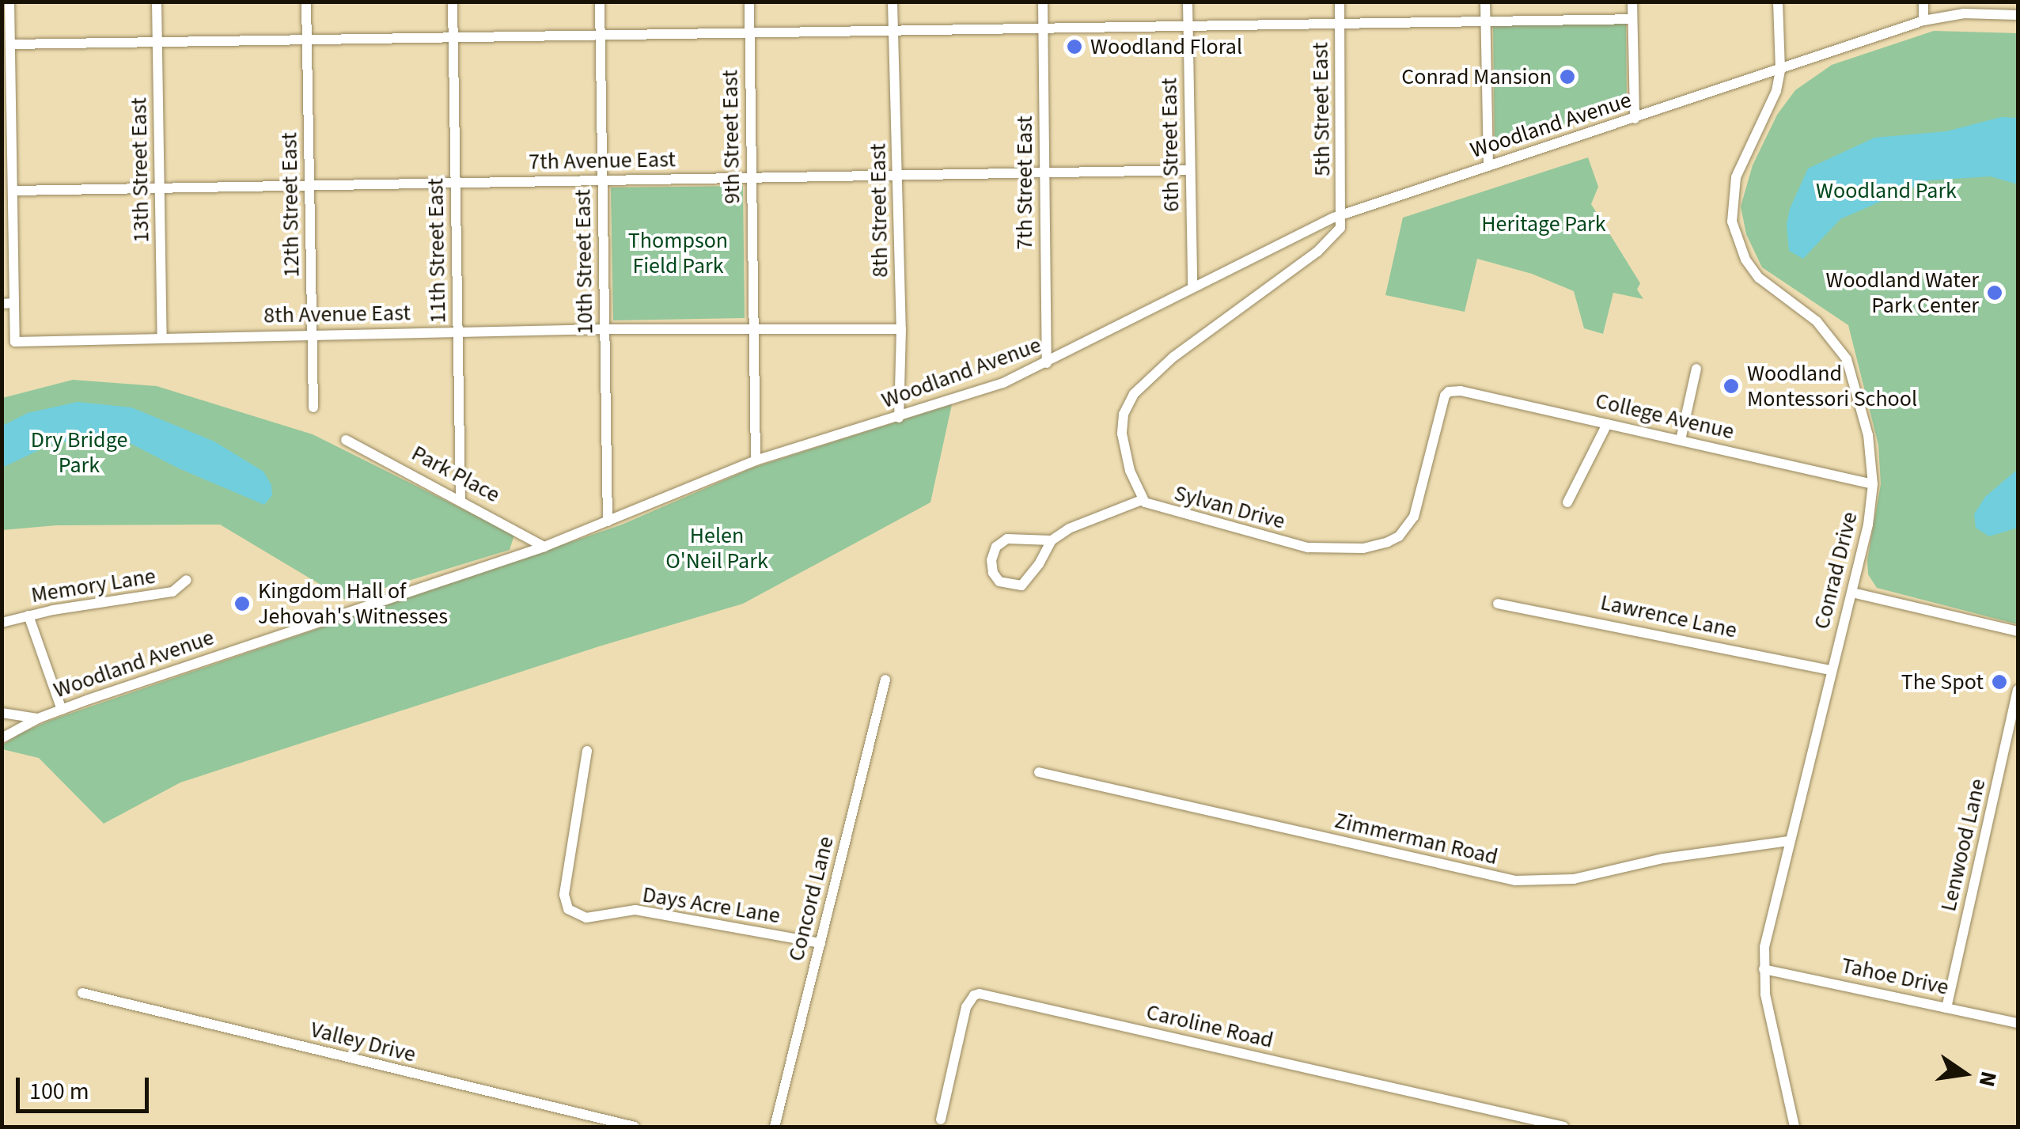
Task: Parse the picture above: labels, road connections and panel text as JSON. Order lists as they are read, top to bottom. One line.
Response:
{"streets":{"street":["5th Street East","Woodland Avenue","9th Street East","6th Street East","7th Avenue East","13th Street East","7th Street East","12th Street East","8th Street East","11th Street East","10th Street East","8th Avenue East","College Avenue","Park Place","Sylvan Drive","Conrad Drive","Memory Lane","Lawrence Lane","Zimmerman Road","Lenwood Lane","Concord Lane","Days Acre Lane","Tahoe Drive","Caroline Road","Valley Drive"]},"crossings":[["5th Street East","Woodland Avenue"],["5th Street East","Sylvan Drive"],["Woodland Avenue","9th Street East"],["Woodland Avenue","6th Street East"],["Woodland Avenue","7th Street East"],["Woodland Avenue","8th Street East"],["Woodland Avenue","10th Street East"],["Woodland Avenue","Park Place"],["Woodland Avenue","Sylvan Drive"],["Woodland Avenue","Conrad Drive"],["9th Street East","7th Avenue East"],["9th Street East","8th Avenue East"],["6th Street East","7th Avenue East"],["7th Avenue East","13th Street East"],["7th Avenue East","7th Street East"],["7th Avenue East","12th Street East"],["7th Avenue East","8th Street East"],["7th Avenue East","11th Street East"],["7th Avenue East","10th Street East"],["13th Street East","8th Avenue East"],["12th Street East","8th Avenue East"],["8th Street East","8th Avenue East"],["11th Street East","8th Avenue East"],["11th Street East","Park Place"],["10th Street East","8th Avenue East"],["College Avenue","Sylvan Drive"],["College Avenue","Conrad Drive"],["Conrad Drive","Lawrence Lane"],["Conrad Drive","Zimmerman Road"],["Conrad Drive","Tahoe Drive"],["Lenwood Lane","Tahoe Drive"],["Concord Lane","Days Acre Lane"]],"parks":["Woodland Park","Heritage Park","Thompson Field Park","Dry Bridge Park","Helen O'Neil Park"],"places":["Woodland Floral","Conrad Mansion","Woodland Water Park Center","Woodland Montessori School","Kingdom Hall of Jehovah's Witnesses","The Spot"],"scale_bar":"100 m","north":"right"}
